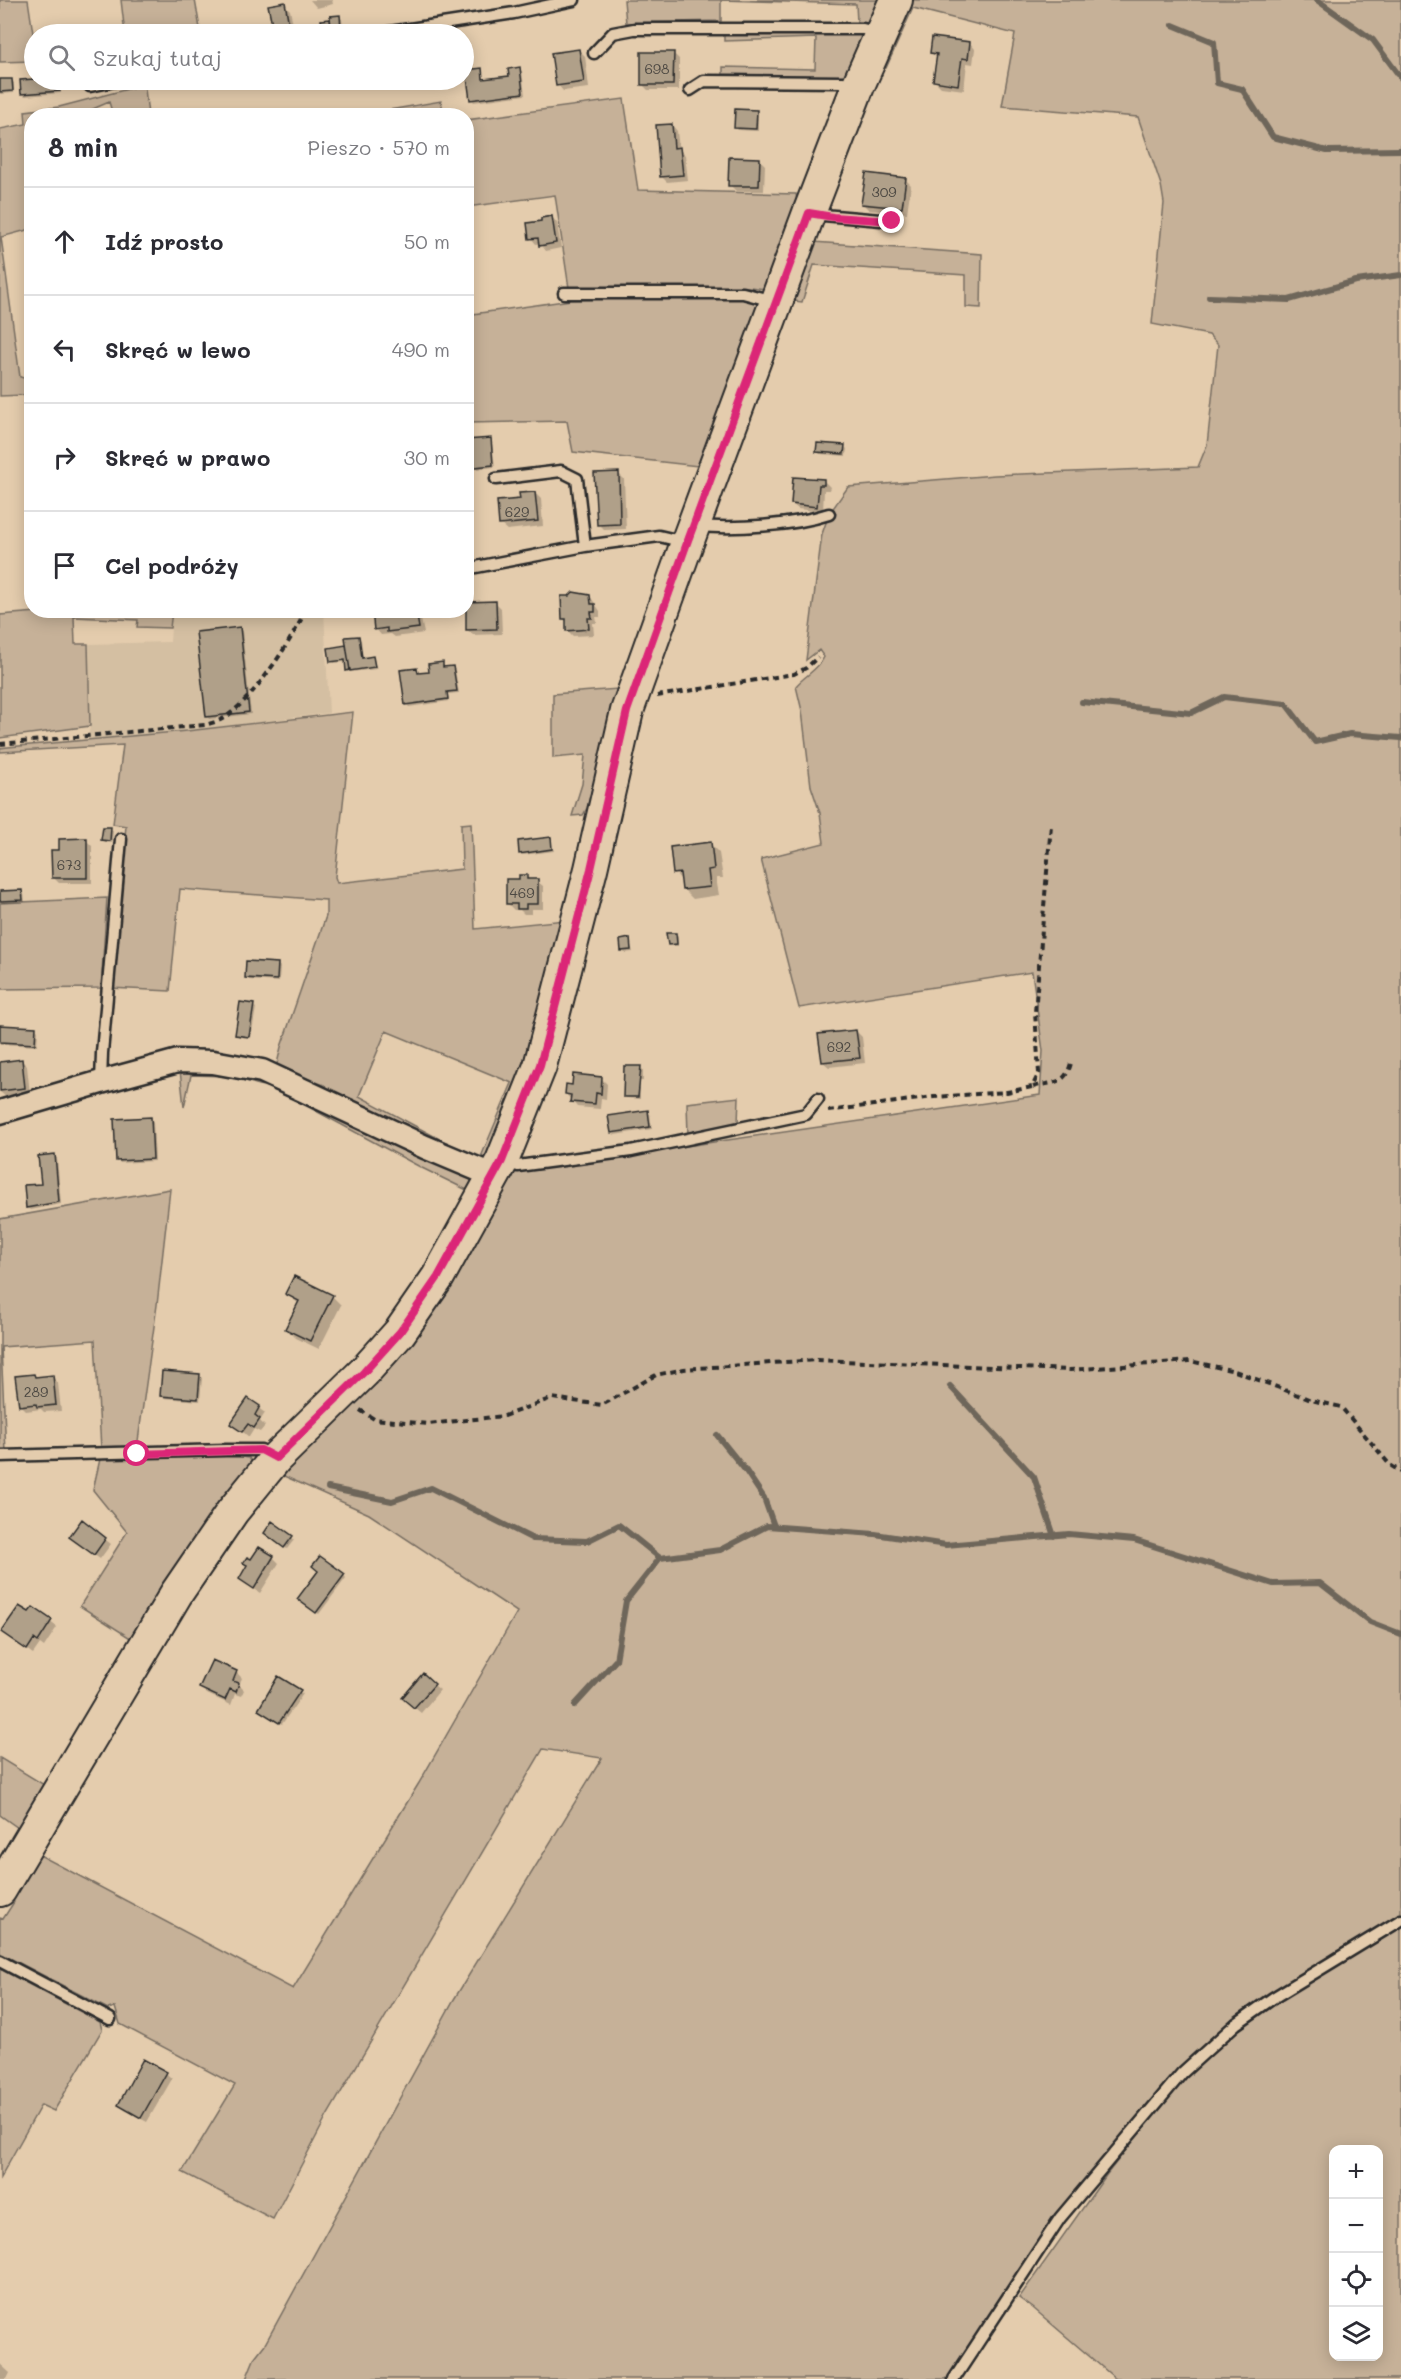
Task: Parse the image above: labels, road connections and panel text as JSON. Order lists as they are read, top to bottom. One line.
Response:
{"house_numbers":["698","309","629","673","469","692","289"],"page":{"search":"Szukaj tutaj","heading":["8 min","Pieszo · 570 m"],"list":[["Idź prosto","50 m"],["Skręć w lewo","490 m"],["Skręć w prawo","30 m"],"Cel podróży"],"map_buttons":["+","−"]}}
